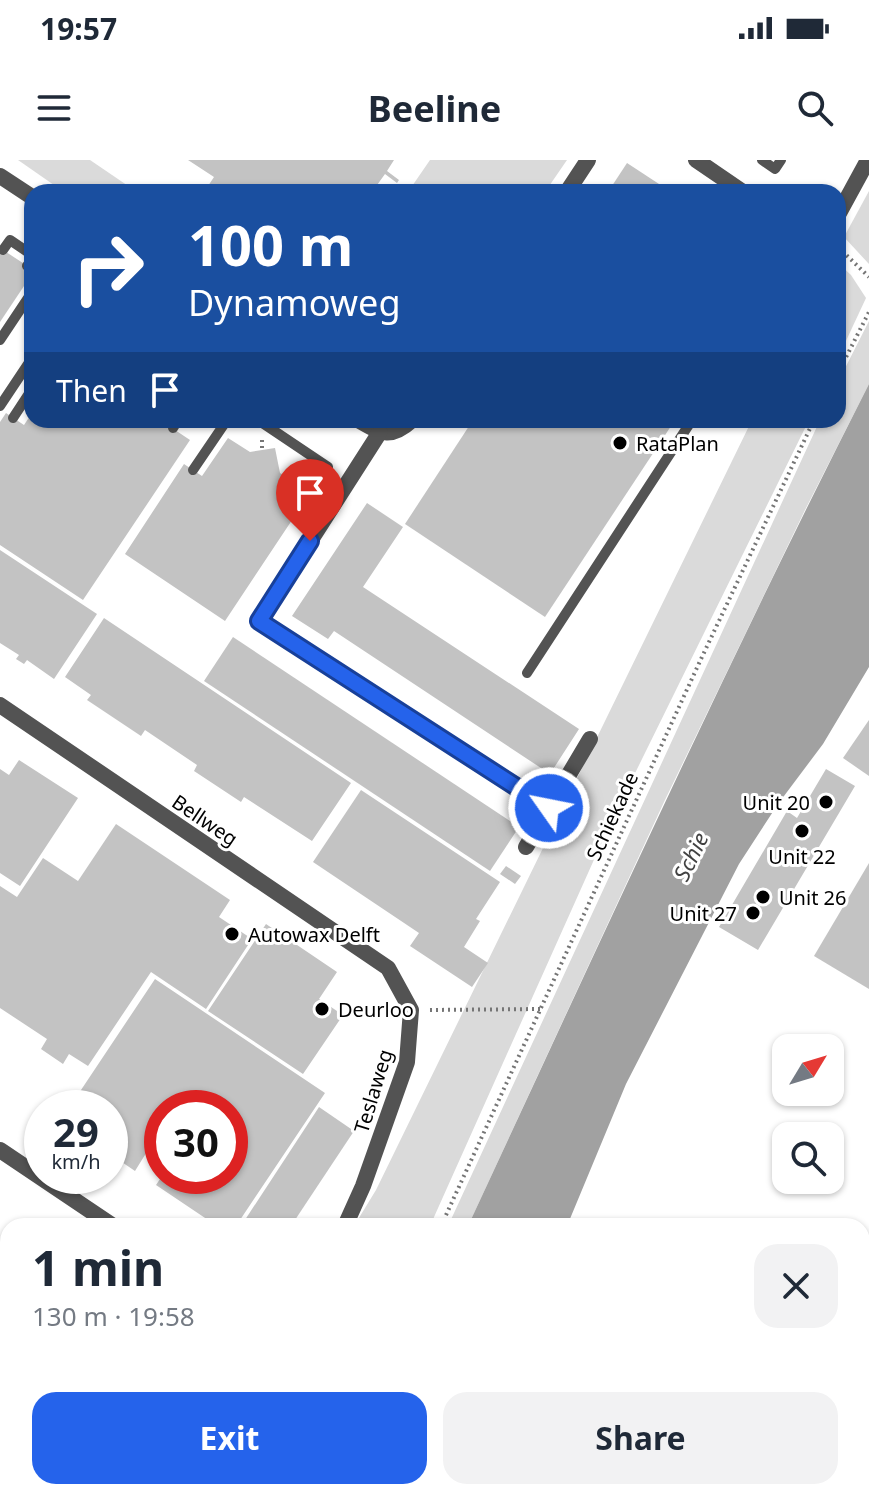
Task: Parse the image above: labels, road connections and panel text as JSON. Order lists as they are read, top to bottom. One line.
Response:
{"streets":{"street":["Bellweg","Teslaweg"],"path":["Schiekade"]},"crossings":[["Bellweg","Teslaweg"]],"water":["Schie"],"places":["RataPlan","Unit 20","Unit 22","Unit 26","Unit 27","Autowax Delft","Deurloo"],"north":"top right","page":{"status":"19:57","header":"Beeline","turn":["100 m","Dynamoweg"],"then":"Then","speed":"29 km/h","limit":"30","heading":["1 min","130 m · 19:58"],"buttons":["Exit","Share"]}}
